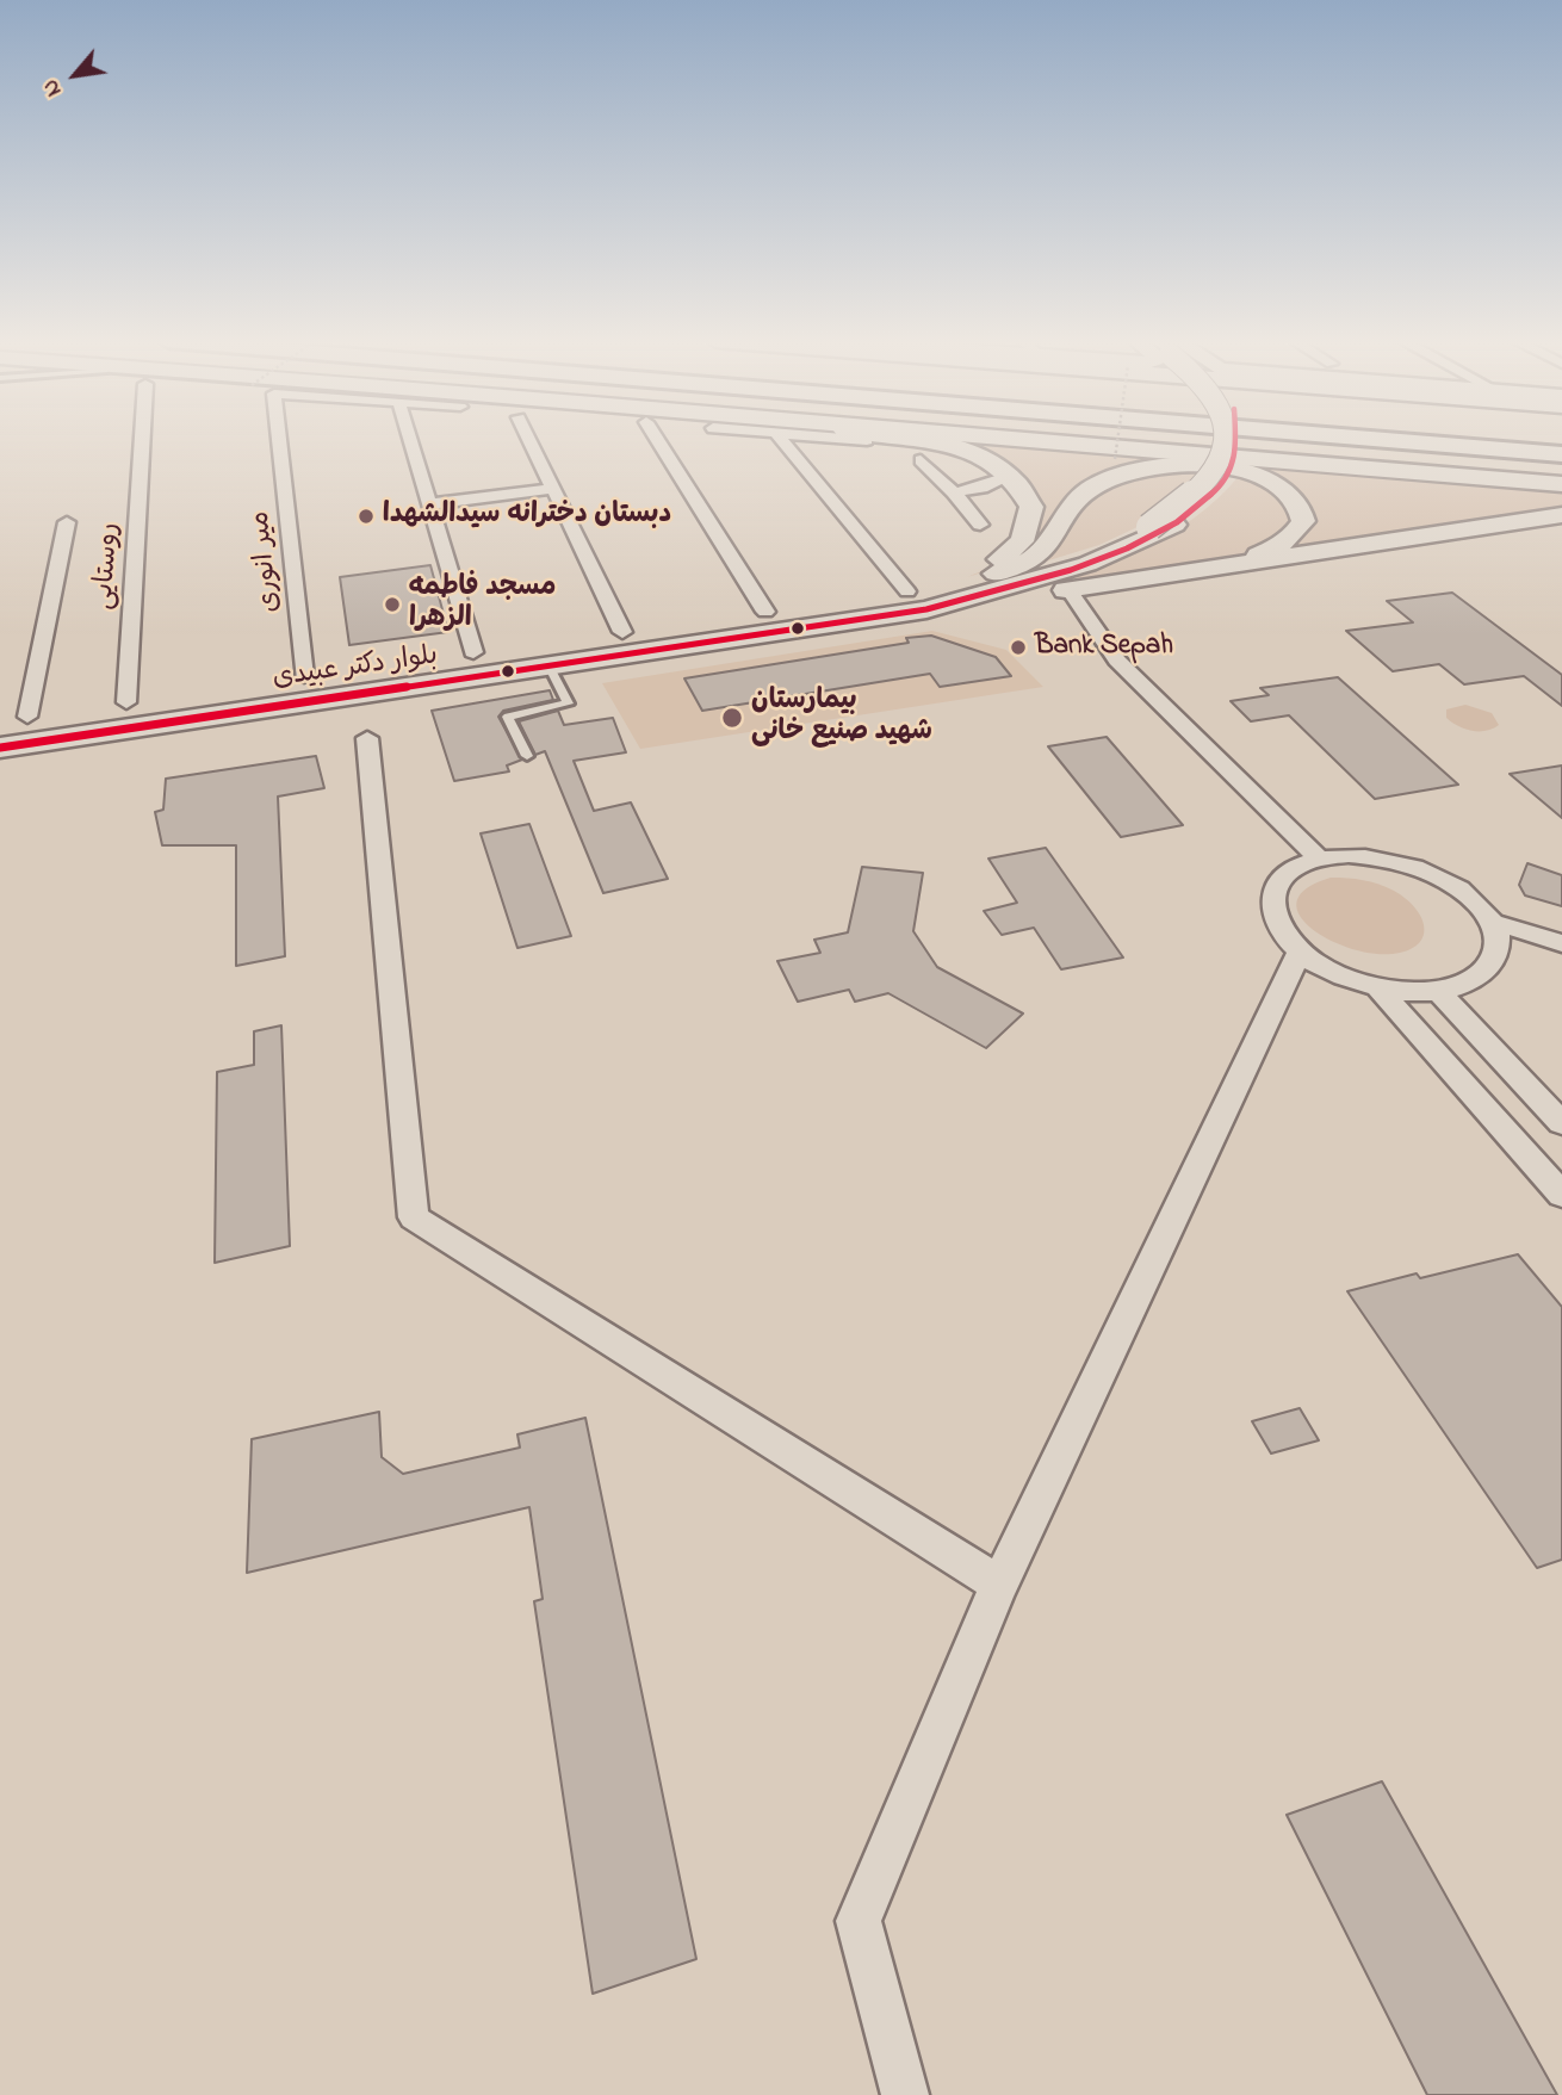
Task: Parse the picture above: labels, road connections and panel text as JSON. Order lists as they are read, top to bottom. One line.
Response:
{"streets":{"main road":["بلوار دکتر عبیدی"],"street":["میر انوری","روستایی"]},"crossings":[["میر انوری","بلوار دکتر عبیدی"],["روستایی","بلوار دکتر عبیدی"]],"places":["دبستان دخترانه سیدالشهدا","مسجد فاطمه الزهرا","Bank Sepah","بیمارستان شهید صنیع خانی"],"north":"bottom left"}
